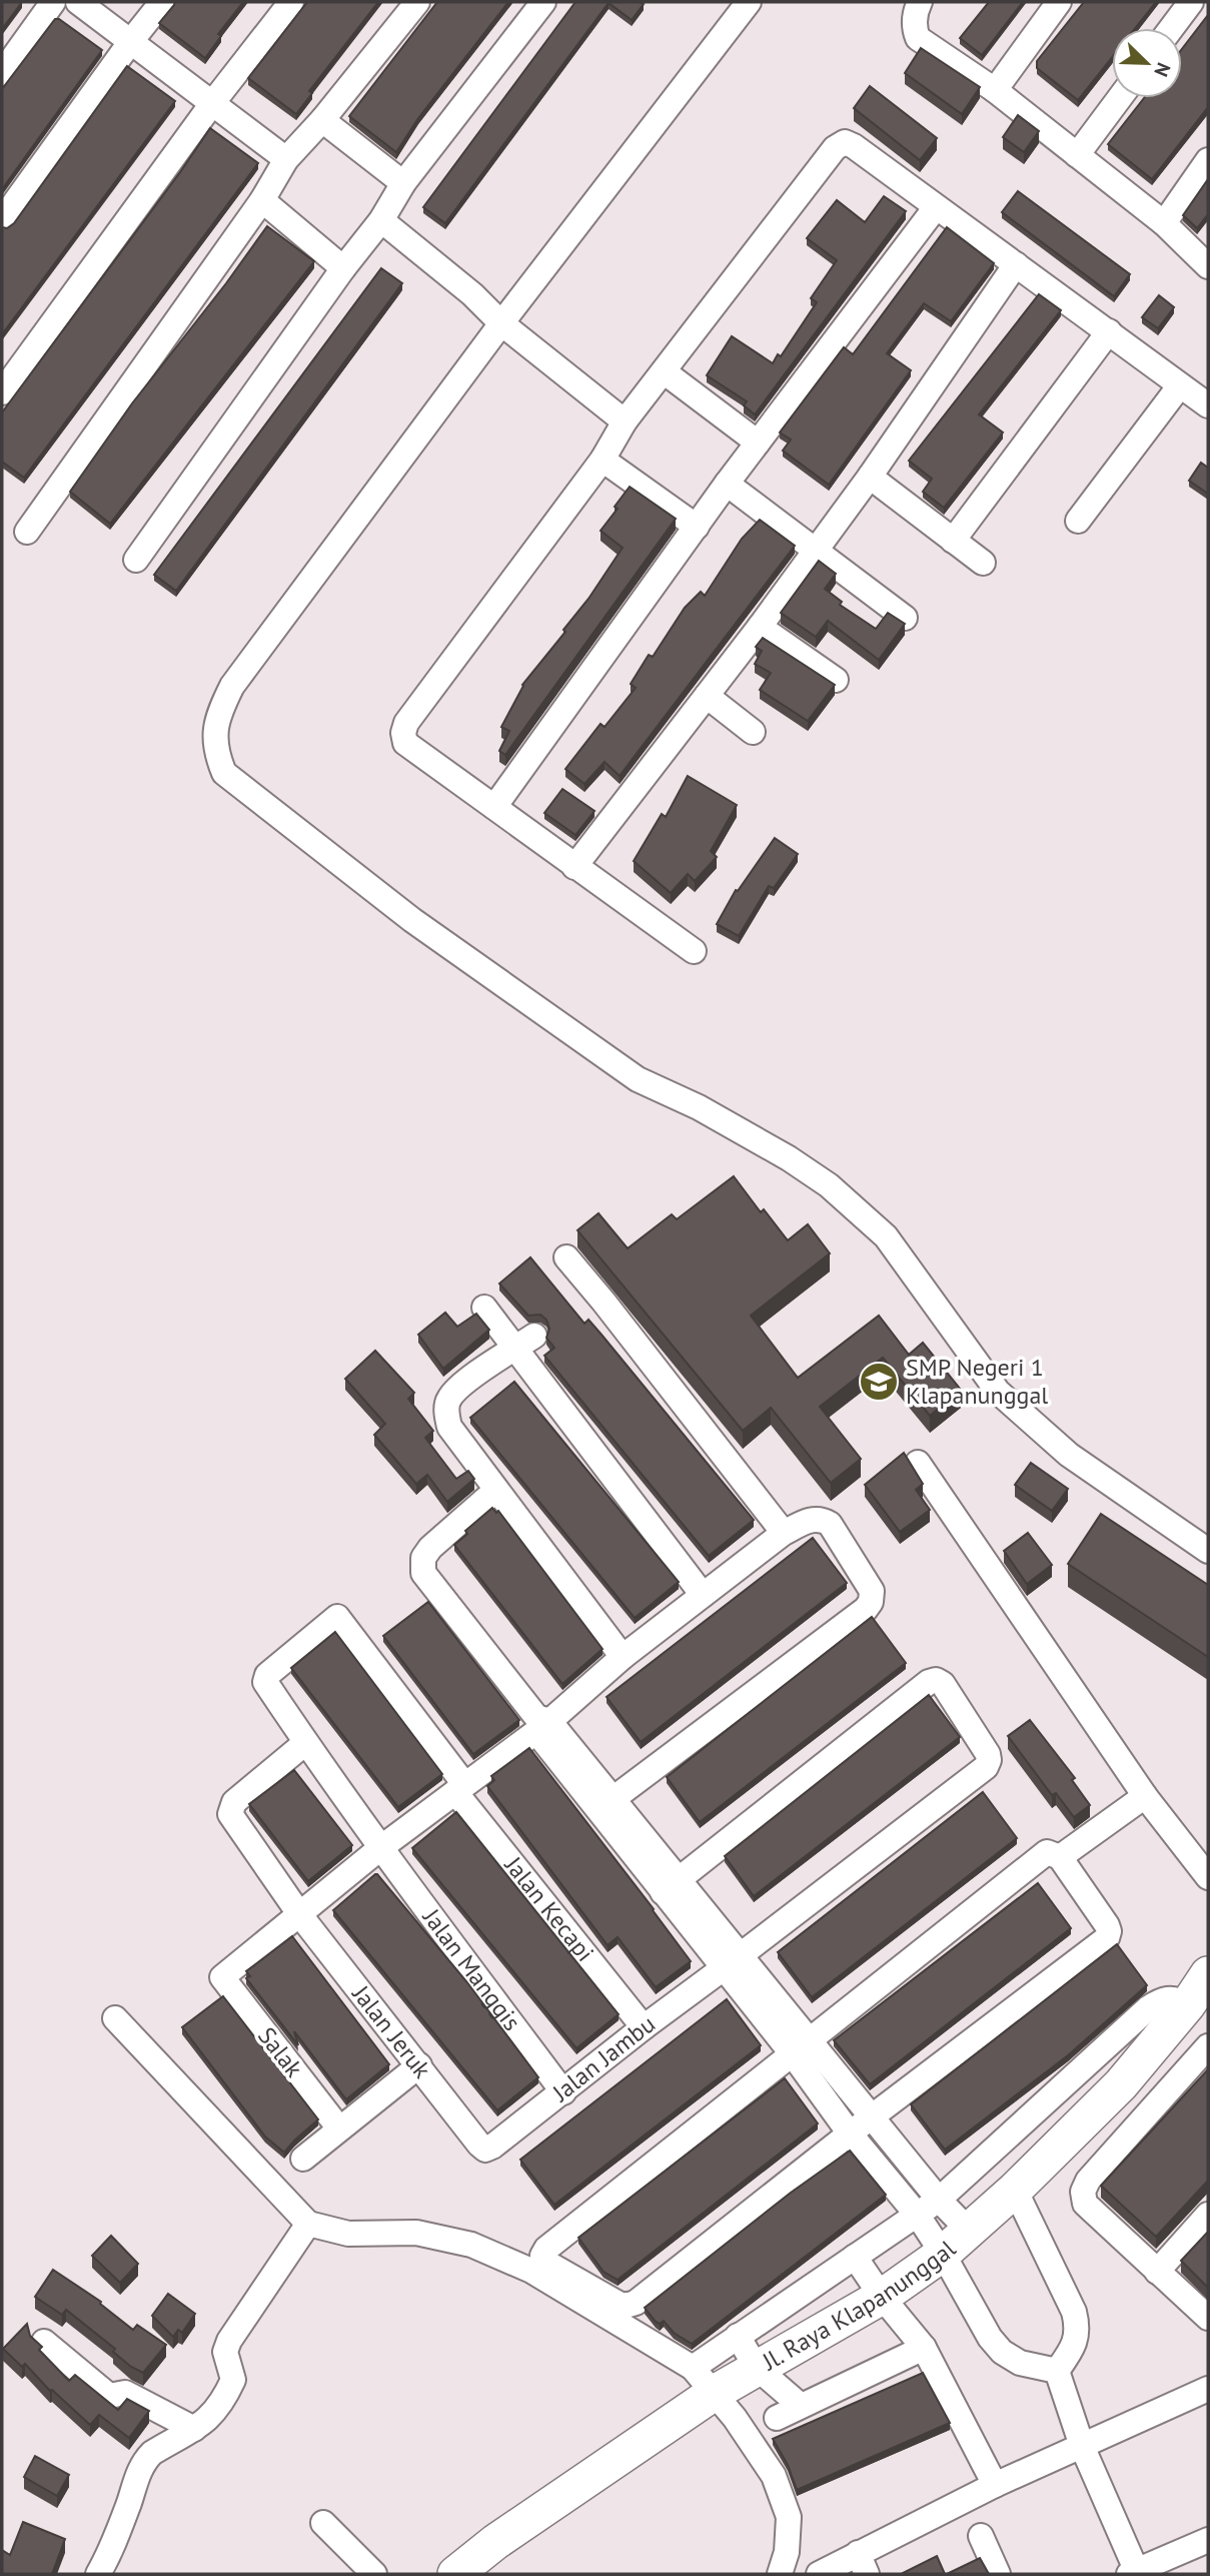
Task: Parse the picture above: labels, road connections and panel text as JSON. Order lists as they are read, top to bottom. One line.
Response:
{"streets":{"street":["Jalan Kecapi","Jalan Manggis","Jalan Jeruk","Salak","Jalan Jambu","Jl. Raya Klapanunggal"]},"crossings":[["Jalan Kecapi","Jalan Manggis"],["Jalan Kecapi","Jalan Jeruk"],["Jalan Kecapi","Jalan Jambu"],["Jalan Manggis","Jalan Jeruk"],["Jalan Manggis","Jalan Jambu"],["Jalan Jeruk","Salak"],["Jalan Jeruk","Jalan Jambu"]],"places":{"school or university":["SMP Negeri 1 Klapanunggal"]},"north":"bottom right"}
